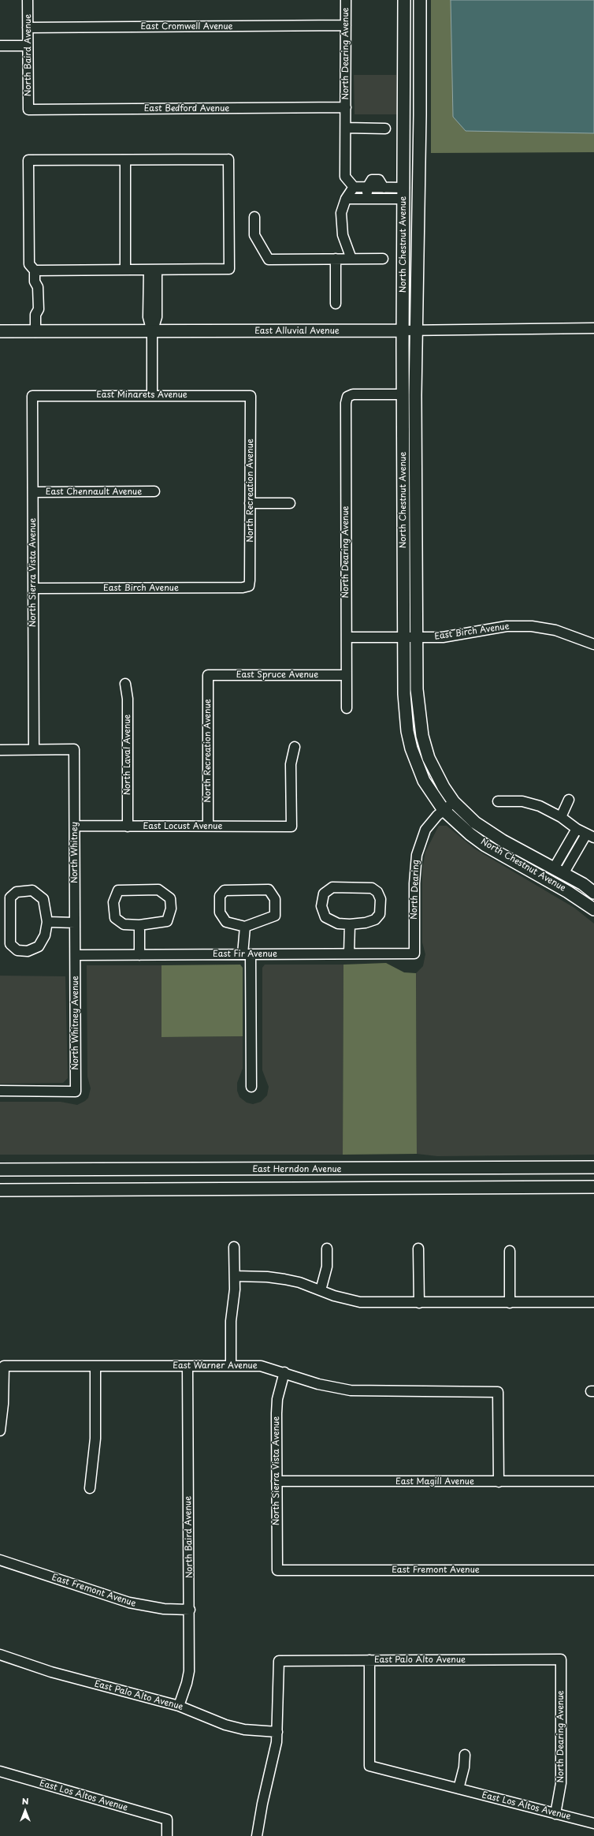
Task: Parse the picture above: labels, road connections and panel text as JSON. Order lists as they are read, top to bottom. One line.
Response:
{"streets":{"main road":["North Chestnut Avenue","East Alluvial Avenue","East Herndon Avenue"],"street":["East Cromwell Avenue","North Dearing Avenue","North Baird Avenue","East Bedford Avenue","East Minarets Avenue","North Recreation Avenue","East Chennault Avenue","North Sierra Vista Avenue","East Birch Avenue","East Spruce Avenue","North Laval Avenue","East Locust Avenue","North Whitney","North Dearing","East Fir Avenue","North Whitney Avenue","East Warner Avenue","East Magill Avenue","East Fremont Avenue","East Palo Alto Avenue","East Los Altos Avenue"]},"crossings":[["East Cromwell Avenue","North Dearing Avenue"],["East Cromwell Avenue","North Baird Avenue"],["North Dearing Avenue","East Bedford Avenue"],["North Dearing Avenue","North Chestnut Avenue"],["North Dearing Avenue","East Birch Avenue"],["North Dearing Avenue","East Spruce Avenue"],["North Dearing Avenue","East Palo Alto Avenue"],["North Dearing Avenue","East Los Altos Avenue"],["North Baird Avenue","East Bedford Avenue"],["North Baird Avenue","East Warner Avenue"],["North Baird Avenue","East Fremont Avenue"],["North Baird Avenue","East Palo Alto Avenue"],["North Chestnut Avenue","East Alluvial Avenue"],["North Chestnut Avenue","East Birch Avenue"],["North Chestnut Avenue","North Dearing"],["East Minarets Avenue","North Recreation Avenue"],["East Minarets Avenue","North Sierra Vista Avenue"],["North Recreation Avenue","East Birch Avenue"],["North Recreation Avenue","East Spruce Avenue"],["North Recreation Avenue","East Locust Avenue"],["East Chennault Avenue","North Sierra Vista Avenue"],["North Sierra Vista Avenue","East Birch Avenue"],["North Sierra Vista Avenue","North Whitney"],["North Sierra Vista Avenue","East Warner Avenue"],["North Sierra Vista Avenue","East Magill Avenue"],["North Sierra Vista Avenue","East Fremont Avenue"],["North Laval Avenue","East Locust Avenue"],["East Locust Avenue","North Whitney"],["North Whitney","East Fir Avenue"],["North Whitney","North Whitney Avenue"],["North Dearing","East Fir Avenue"],["East Fir Avenue","North Whitney Avenue"],["East Warner Avenue","East Magill Avenue"],["East Palo Alto Avenue","East Los Altos Avenue"]],"north":"top"}
